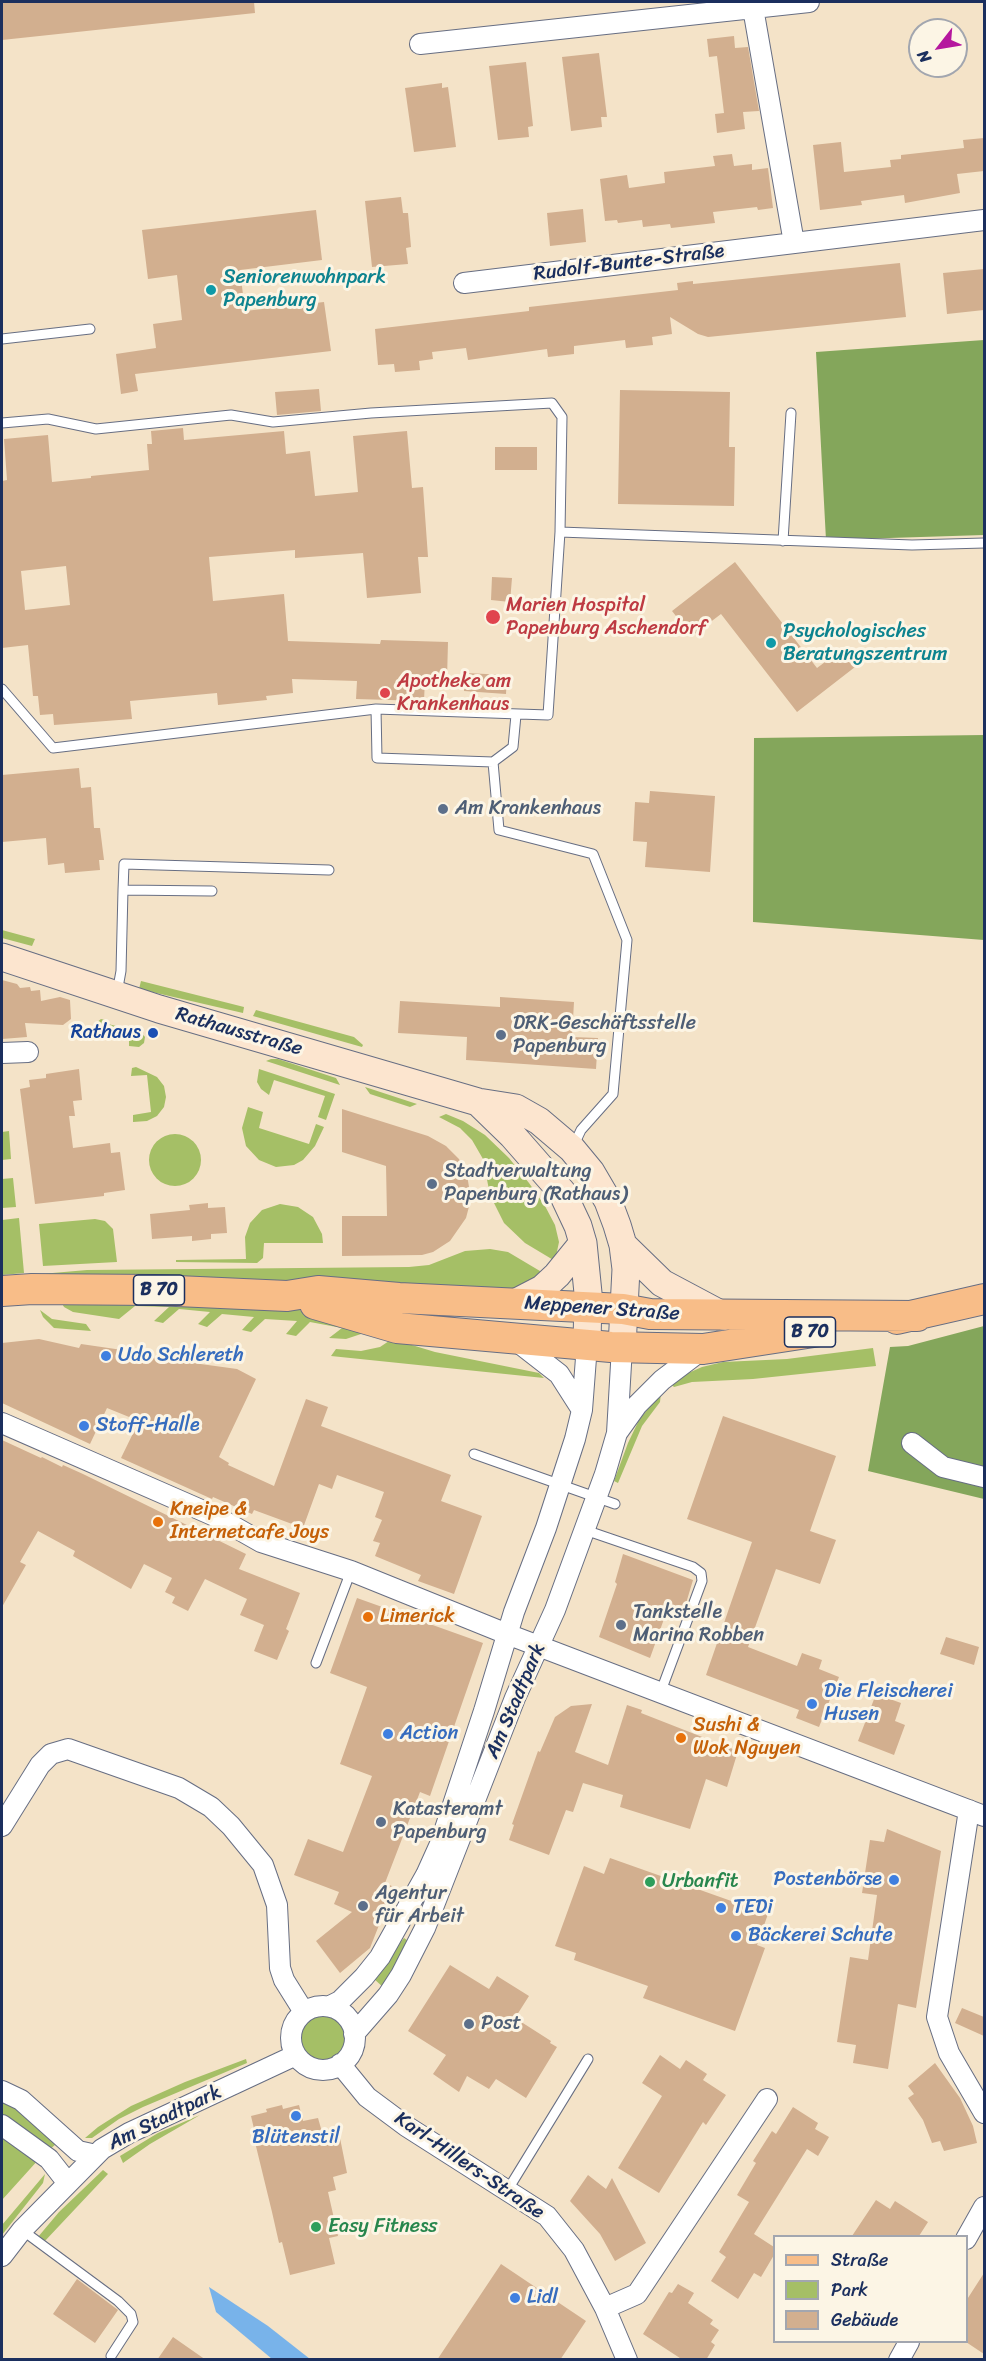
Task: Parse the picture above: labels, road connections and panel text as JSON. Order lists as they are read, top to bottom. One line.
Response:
{"streets":{"main road":["B 70","Meppener Straße"],"street":["Rudolf-Bunte-Straße","Rathausstraße","Am Stadtpark","Karl-Hillers-Straße"]},"crossings":[["Rathausstraße","B 70"],["Rathausstraße","Meppener Straße"],["Rathausstraße","Am Stadtpark"],["B 70","Meppener Straße"],["Meppener Straße","Am Stadtpark"],["Am Stadtpark","Karl-Hillers-Straße"]],"places":["Seniorenwohnpark Papenburg","Marien Hospital Papenburg Aschendorf","Psychologisches Beratungszentrum","Apotheke am Krankenhaus","Am Krankenhaus","Rathaus","DRK-Geschäftsstelle Papenburg","Stadtverwaltung Papenburg (Rathaus)","Udo Schlereth","Stoff-Halle","Kneipe & Internetcafe Joys","Limerick","Tankstelle Marina Robben","Die Fleischerei Husen","Action","Sushi & Wok Nguyen","Katasteramt Papenburg","Postenbörse","Urbanfit","Agentur für Arbeit","TEDi","Bäckerei Schute","Post","Blütenstil","Easy Fitness","Lidl"],"legend":["Straße","Park","Gebäude"],"north":"bottom left"}
